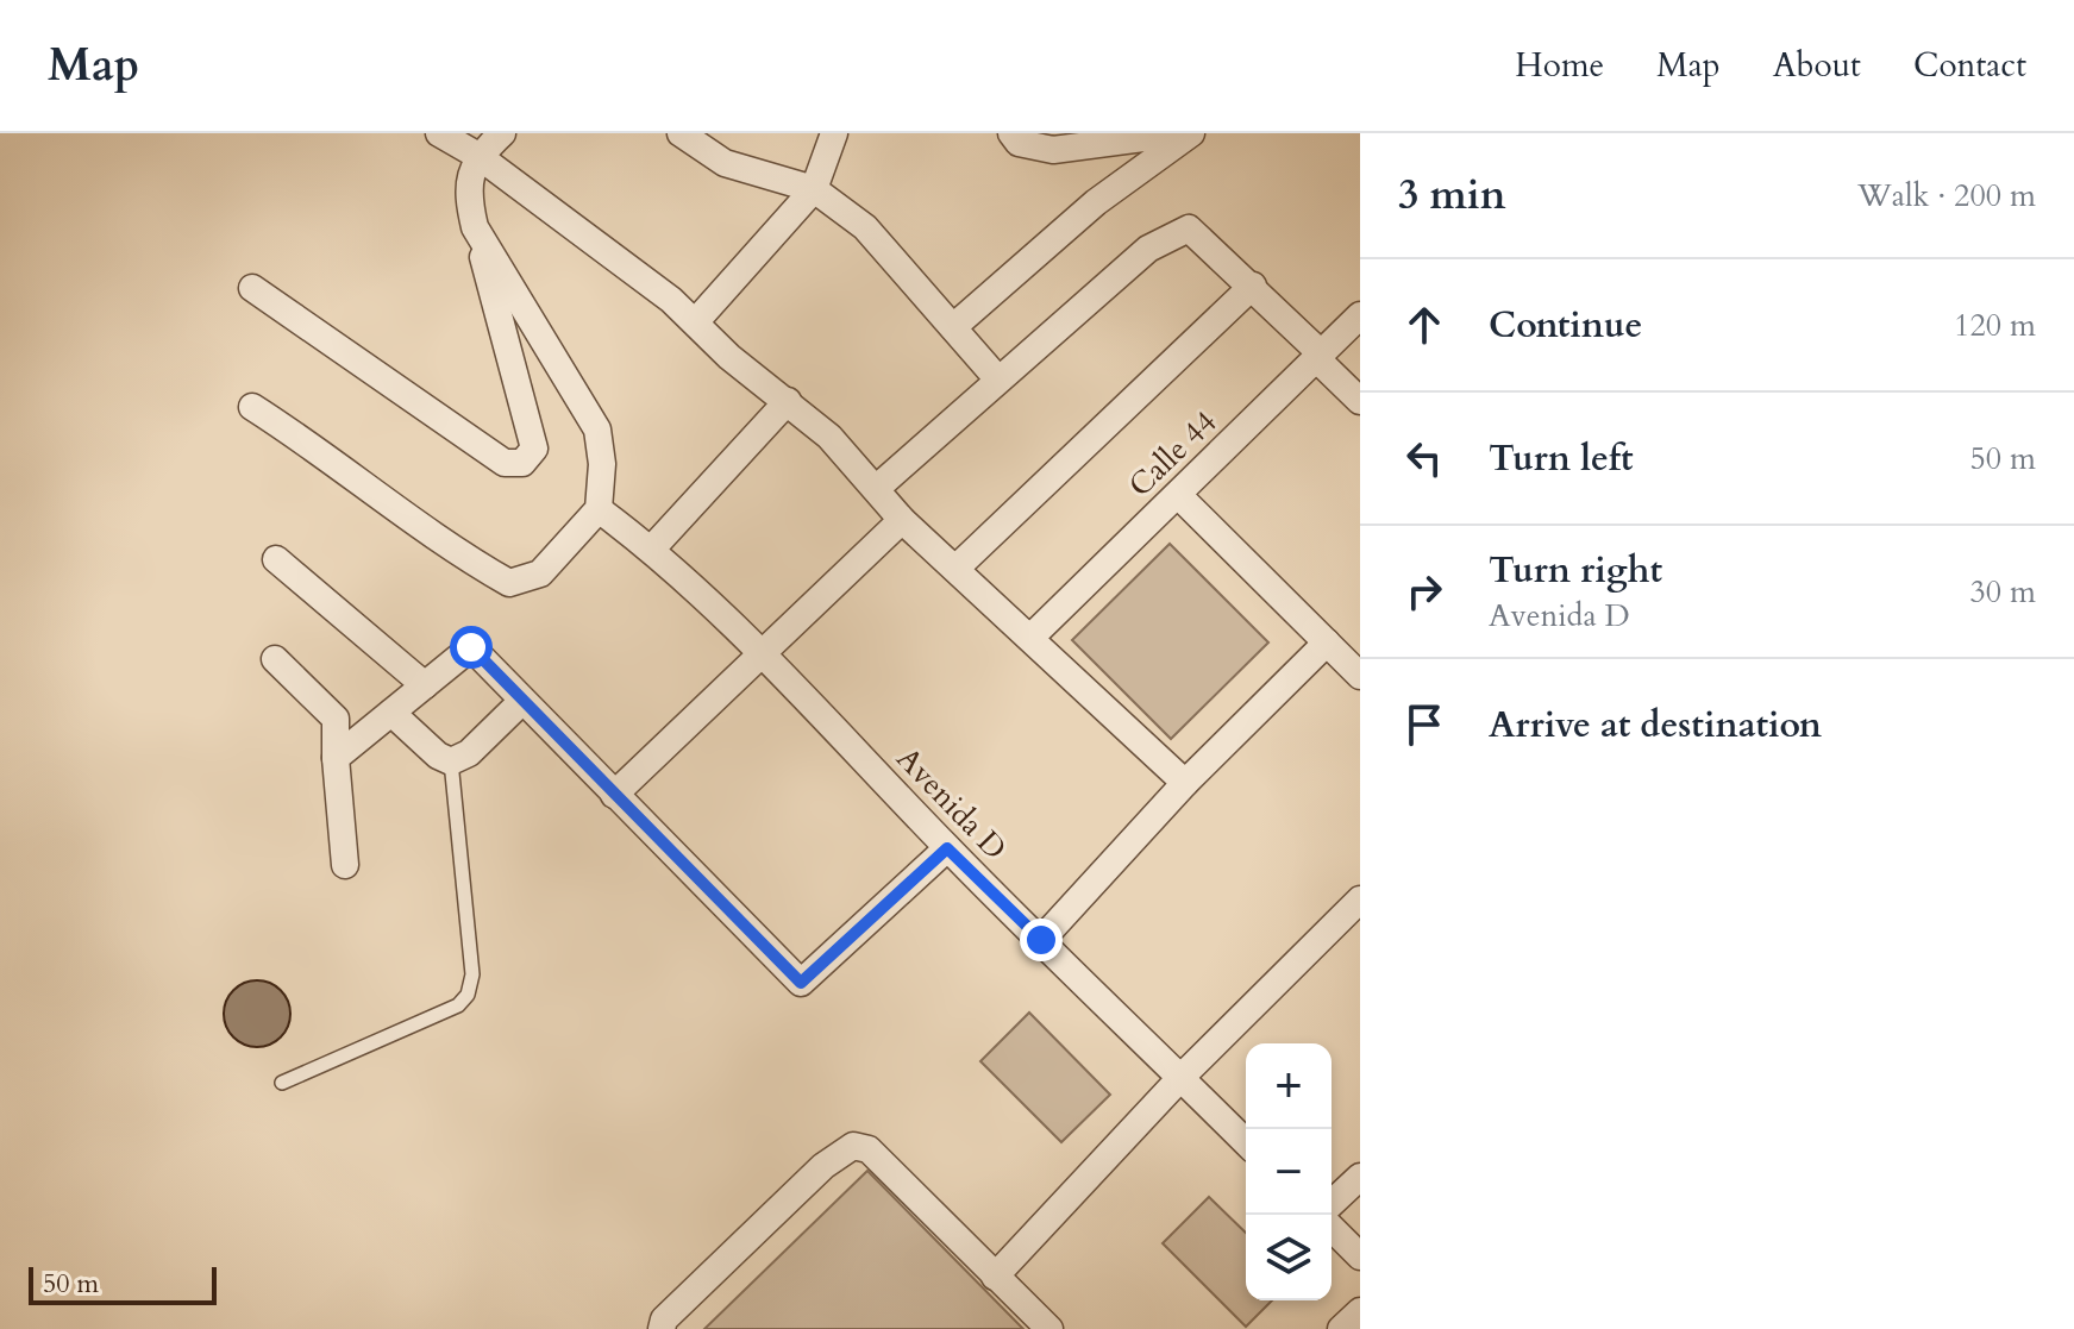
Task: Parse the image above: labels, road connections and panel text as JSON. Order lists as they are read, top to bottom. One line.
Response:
{"streets":{"street":["Calle 44","Avenida D"]},"scale_bar":"50 m","page":{"header":"Map","nav":["Home","Map","About","Contact"],"heading":["3 min","Walk · 200 m"],"list":[["Continue","120 m"],["Turn left","50 m"],["Turn right","Avenida D","30 m"],"Arrive at destination"],"map_buttons":["+","−"],"scale":"50 m"}}
